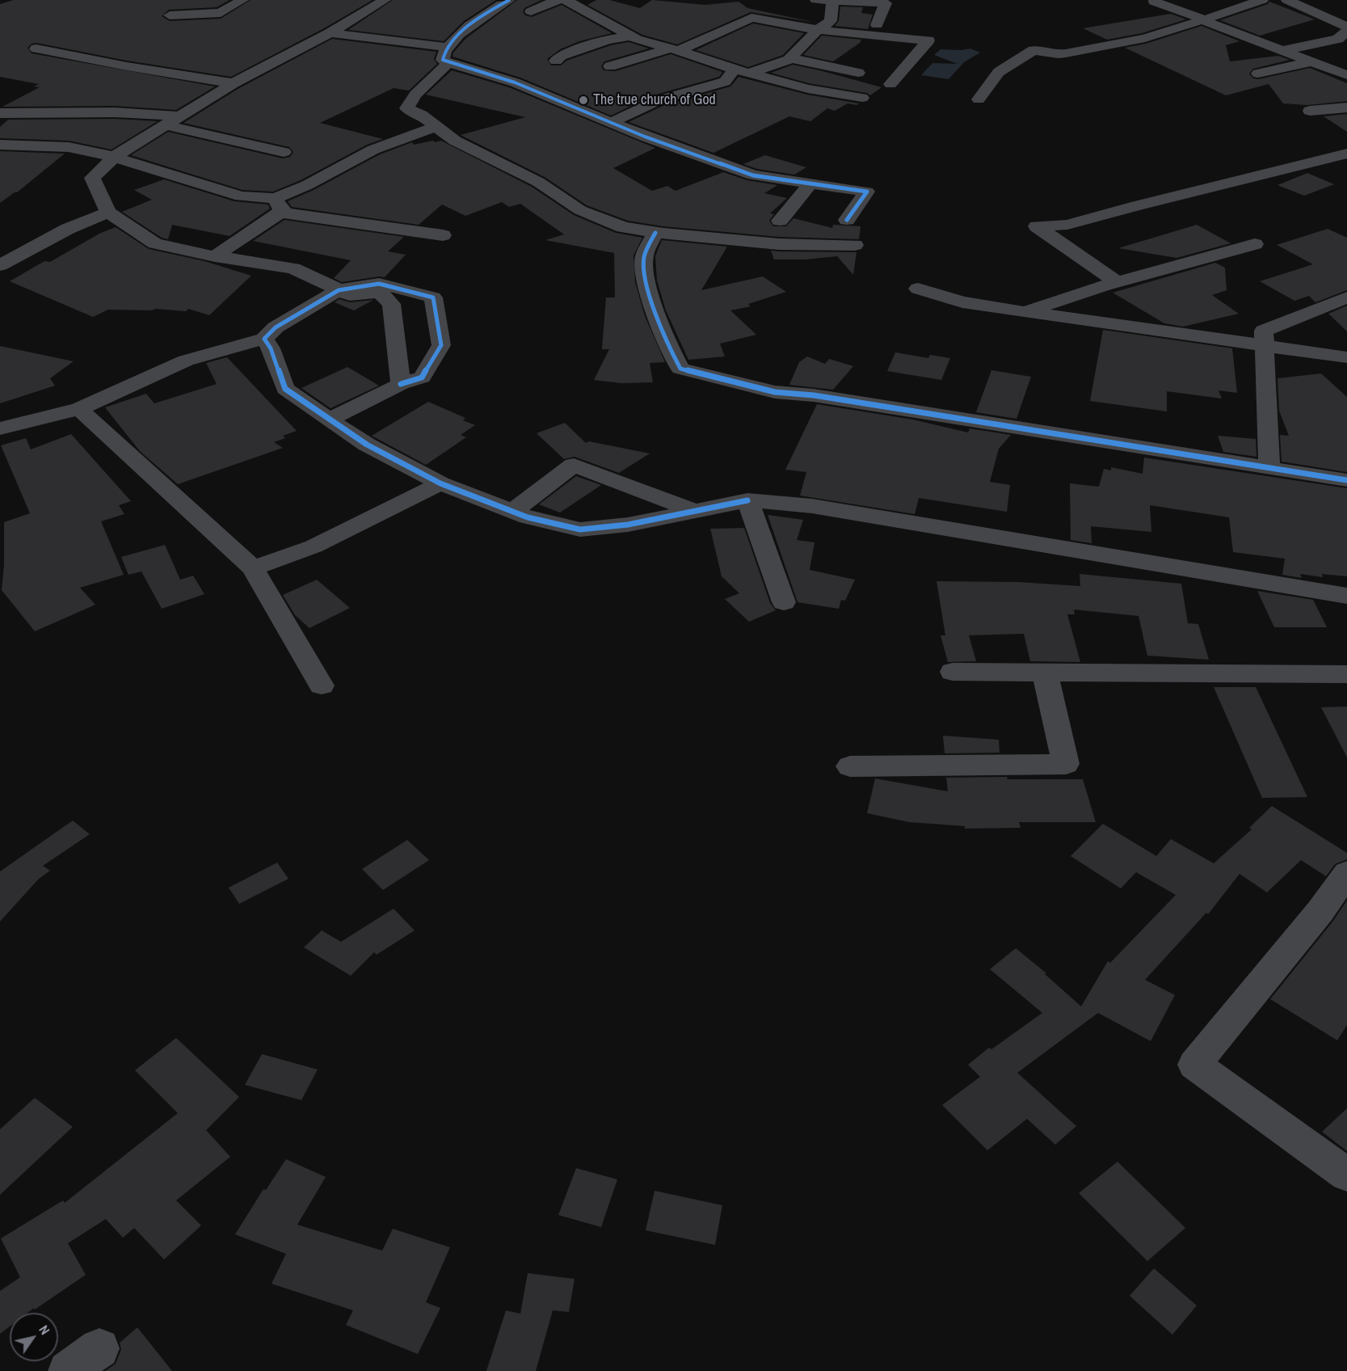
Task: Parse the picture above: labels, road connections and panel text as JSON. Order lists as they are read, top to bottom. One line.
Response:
{"places":["The true church of God"],"north":"top right"}
